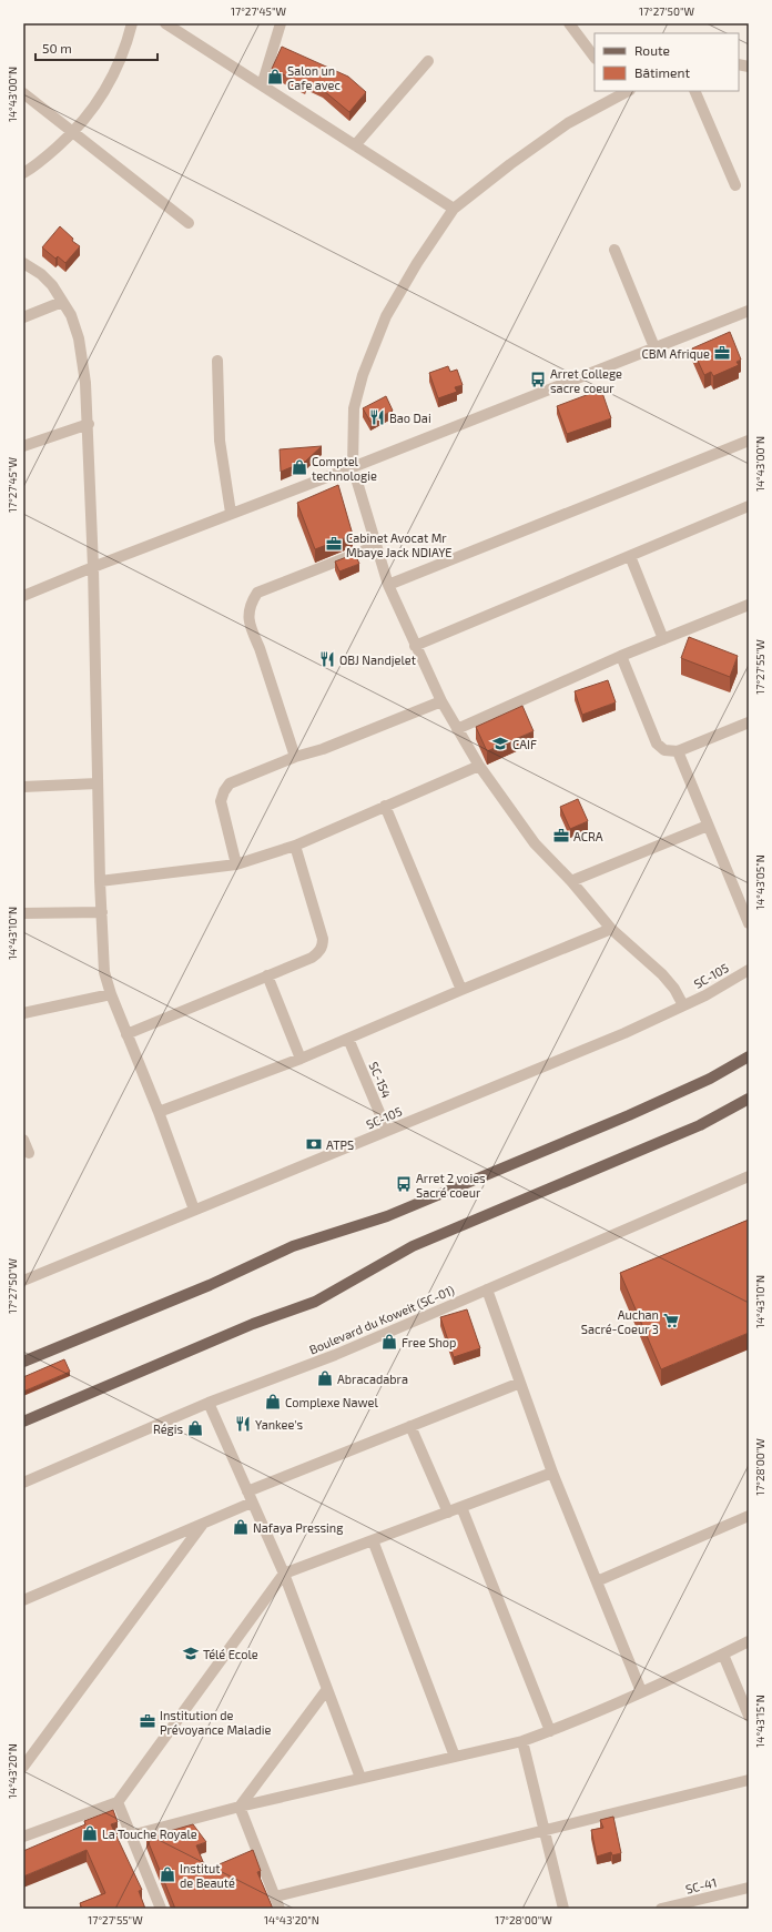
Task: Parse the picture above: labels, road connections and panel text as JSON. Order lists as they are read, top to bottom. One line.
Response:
{"streets":{"street":["SC-105","SC-154","Boulevard du Koweit (SC-01)","SC-41"]},"crossings":[["SC-105","SC-154"]],"places":{"shop":["Salon un Cafe avec","Comptel technologie","Free Shop","Abracadabra","Complexe Nawel","Régis","Nafaya Pressing","La Touche Royale","Institut de Beauté"],"office":["CBM Afrique","Cabinet Avocat Mr Mbaye Jack NDIAYE","ACRA","Institution de Prévoyance Maladie"],"bus stop":["Arret College sacre coeur","Arret 2 voies Sacré coeur"],"restaurant":["Bao Dai","OBJ Nandjelet","Yankee's"],"school or university":["CAIF","Télé Ecole"],"bank":["ATPS"],"supermarket":["Auchan Sacré-Coeur 3"]},"legend":["Route","Bâtiment"],"scale_bar":"50 m","coordinates":["17°27'45\"W","17°27'50\"W","14°43'00\"N","17°27'55\"W","14°43'05\"N","14°43'10\"N","17°28'00\"W","14°43'15\"N","14°43'20\"N"]}
